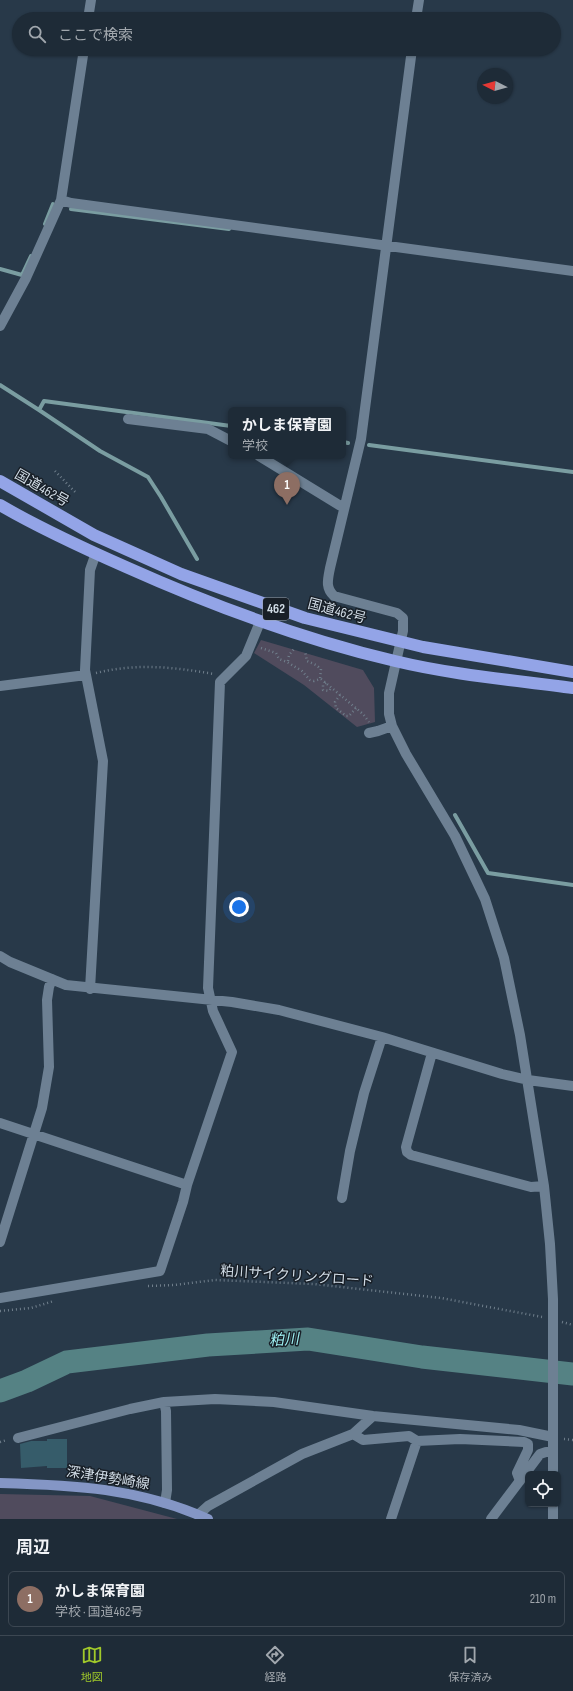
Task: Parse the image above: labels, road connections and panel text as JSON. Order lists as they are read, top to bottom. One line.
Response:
{"streets":{"highway":["国道462号","462"],"main road":["深津伊勢崎線"],"path":["粕川サイクリングロード"]},"water":["粕川"],"north":"left","page":{"search":"ここで検索","popup":["かしま保育園","学校"],"pins":"1","heading":"周辺","list":[{"mark":"1","name":"かしま保育園","note":"学校 · 国道462号","value":"210 m"}],"nav":["地図","経路","保存済み"]}}
